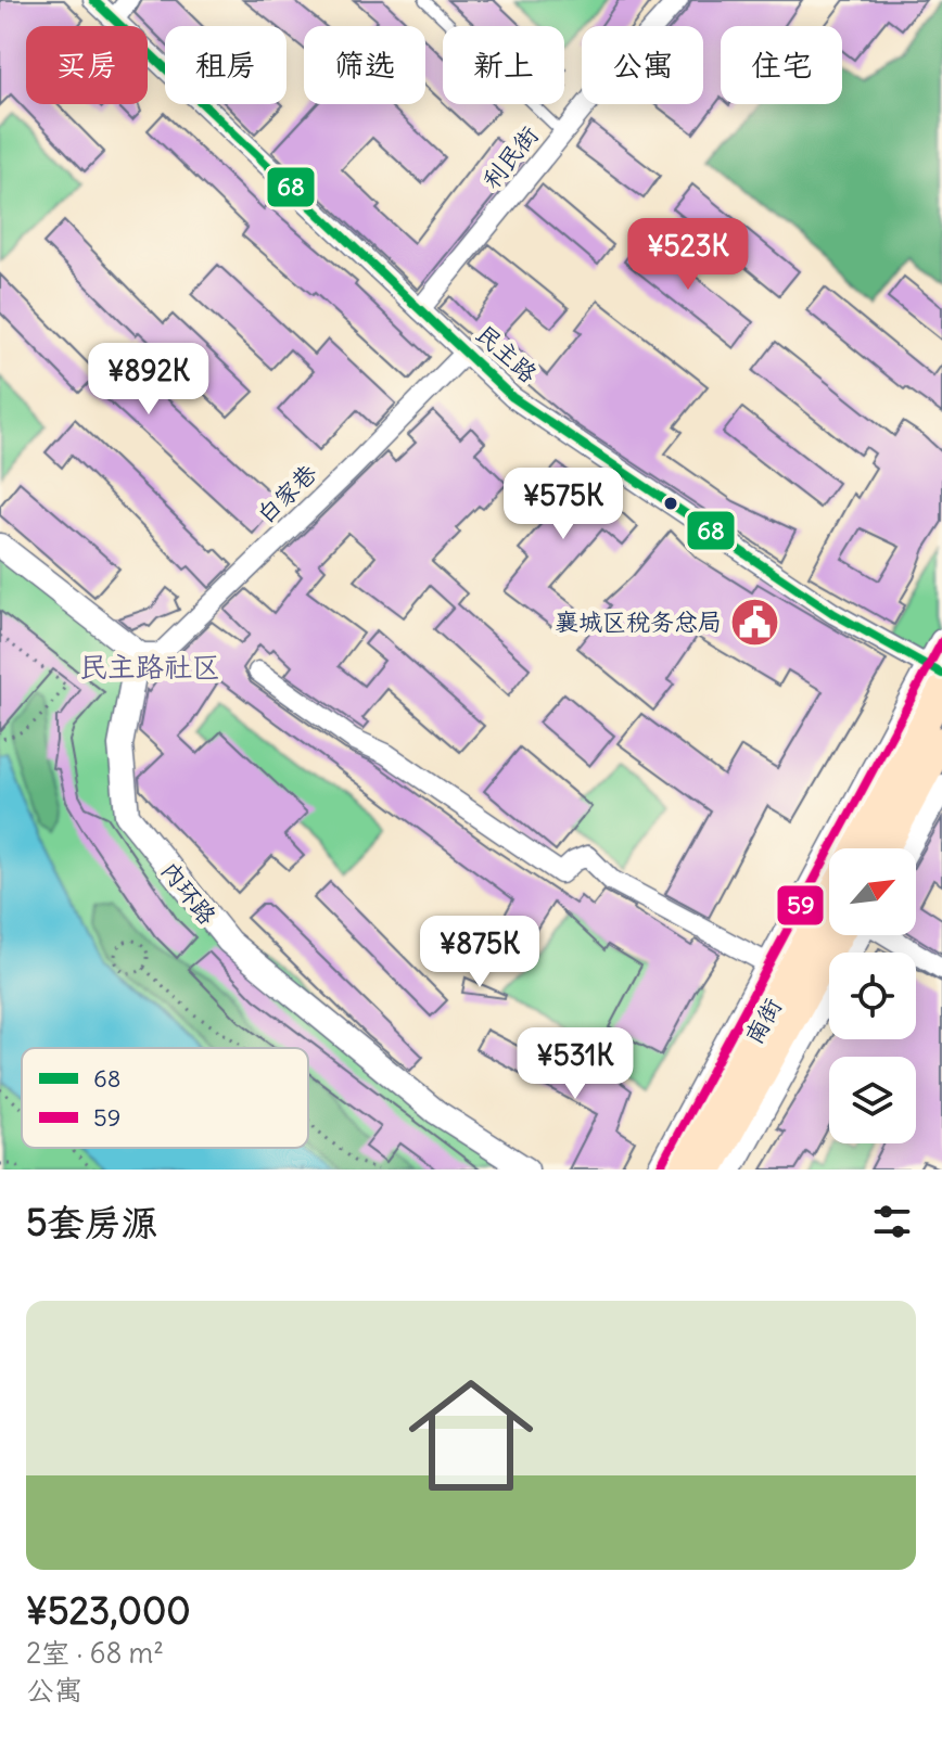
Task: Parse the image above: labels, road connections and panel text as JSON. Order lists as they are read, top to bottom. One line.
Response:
{"streets":{"main road":["南街"],"street":["利民街","民主路","白家巷","内环路"]},"crossings":[["利民街","民主路"],["民主路","白家巷"],["白家巷","内环路"]],"districts":["民主路社区"],"places":{"public building":["襄城区税务总局"]},"lines":["transit line 68","transit line 59"],"legend":["68","59"],"north":"top right","page":{"chip":["买房","租房","筛选","新上","公寓","住宅"],"price":["¥523K","¥892K","¥575K","¥875K","¥531K"],"heading":"5套房源","list":[{"name":"¥523,000","note":"2室 · 68 m² · 公寓"}]}}
